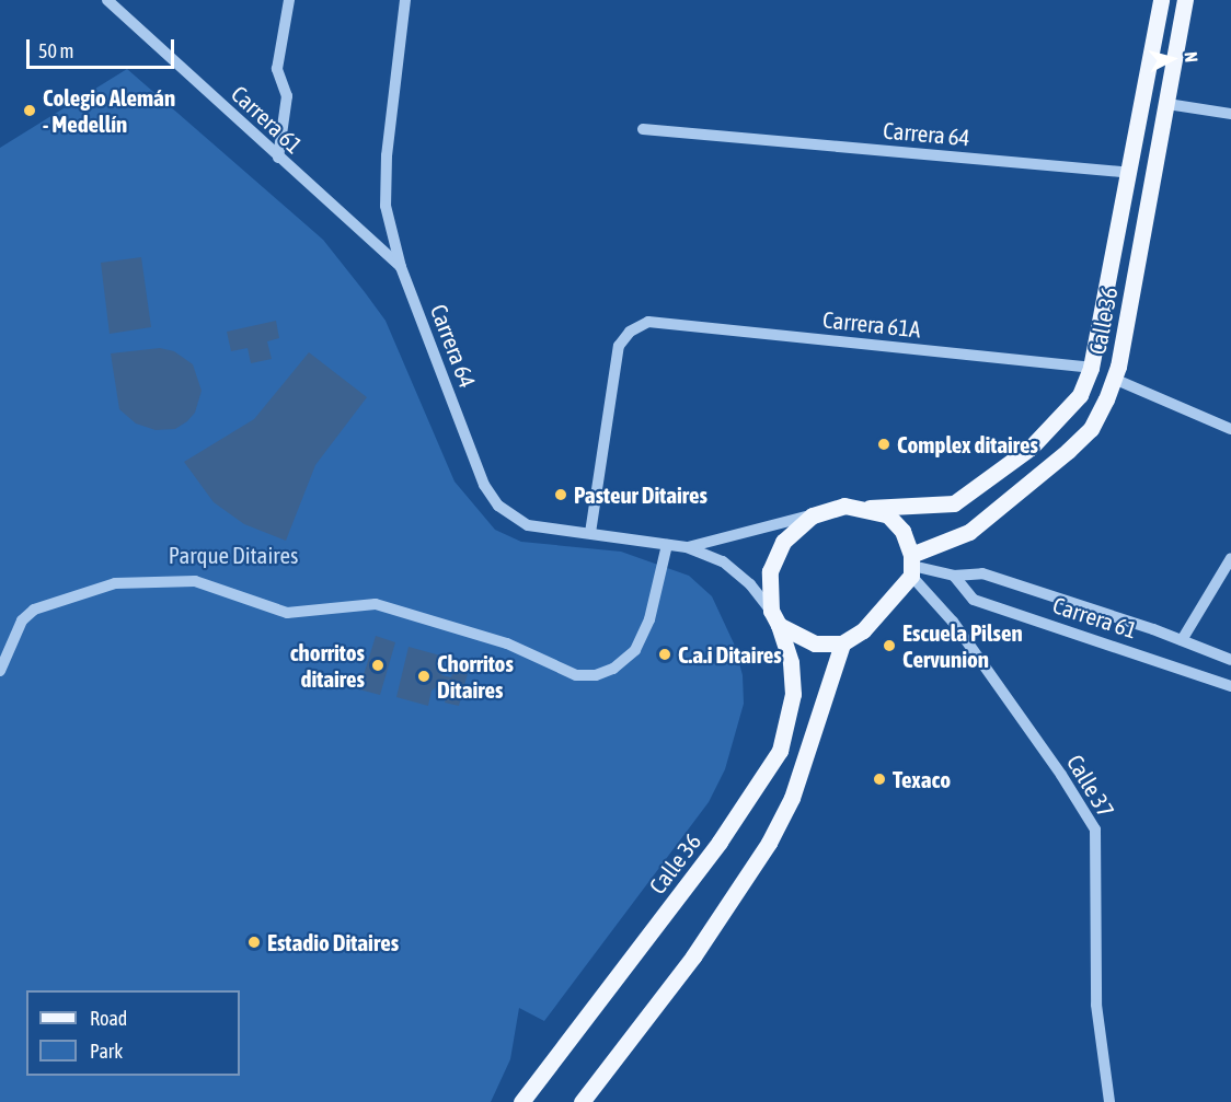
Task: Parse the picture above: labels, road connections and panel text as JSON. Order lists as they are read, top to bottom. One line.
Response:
{"streets":{"main road":["Calle 36"],"street":["Carrera 61","Carrera 64","Carrera 61A","Calle 37"]},"crossings":[["Carrera 61","Carrera 64"],["Carrera 61","Calle 36"],["Carrera 61","Calle 37"],["Carrera 64","Calle 36"],["Carrera 64","Carrera 61A"],["Carrera 64","Calle 37"],["Calle 36","Carrera 61A"],["Calle 36","Calle 37"]],"parks":["Parque Ditaires"],"places":["Colegio Alemán - Medellín","Complex ditaires","Pasteur Ditaires","Escuela Pilsen Cervunion","C.a.i Ditaires","chorritos ditaires","Chorritos Ditaires","Texaco","Estadio Ditaires"],"legend":["Road","Park"],"scale_bar":"50 m","north":"right"}
